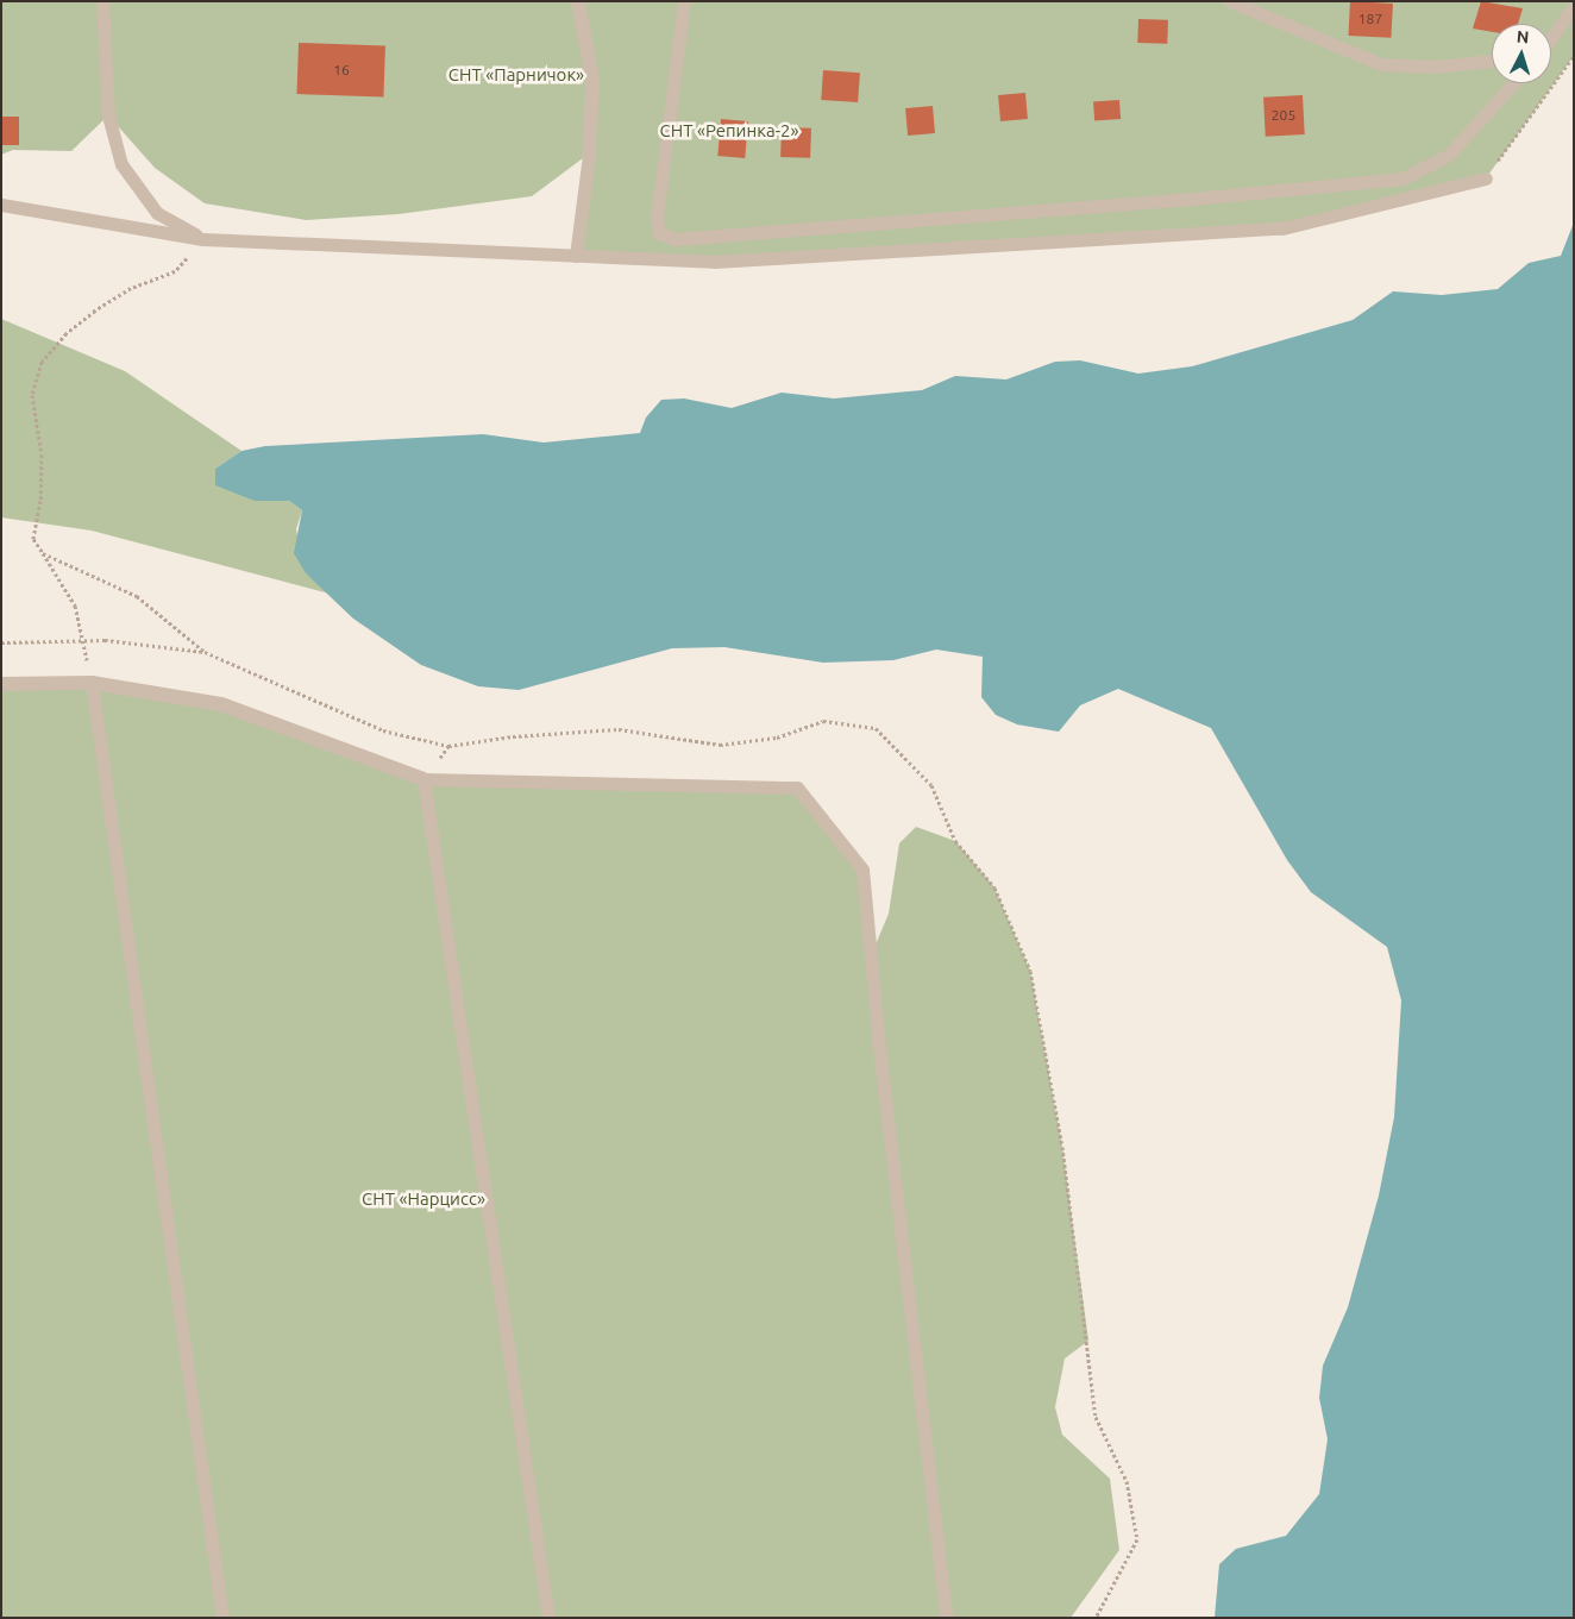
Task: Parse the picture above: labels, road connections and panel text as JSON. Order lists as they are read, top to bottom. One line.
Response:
{"parks":["СНТ «Парничок»","СНТ «Репинка-2»","СНТ «Нарцисс»"],"house_numbers":["187","16","205"],"north":"top"}
